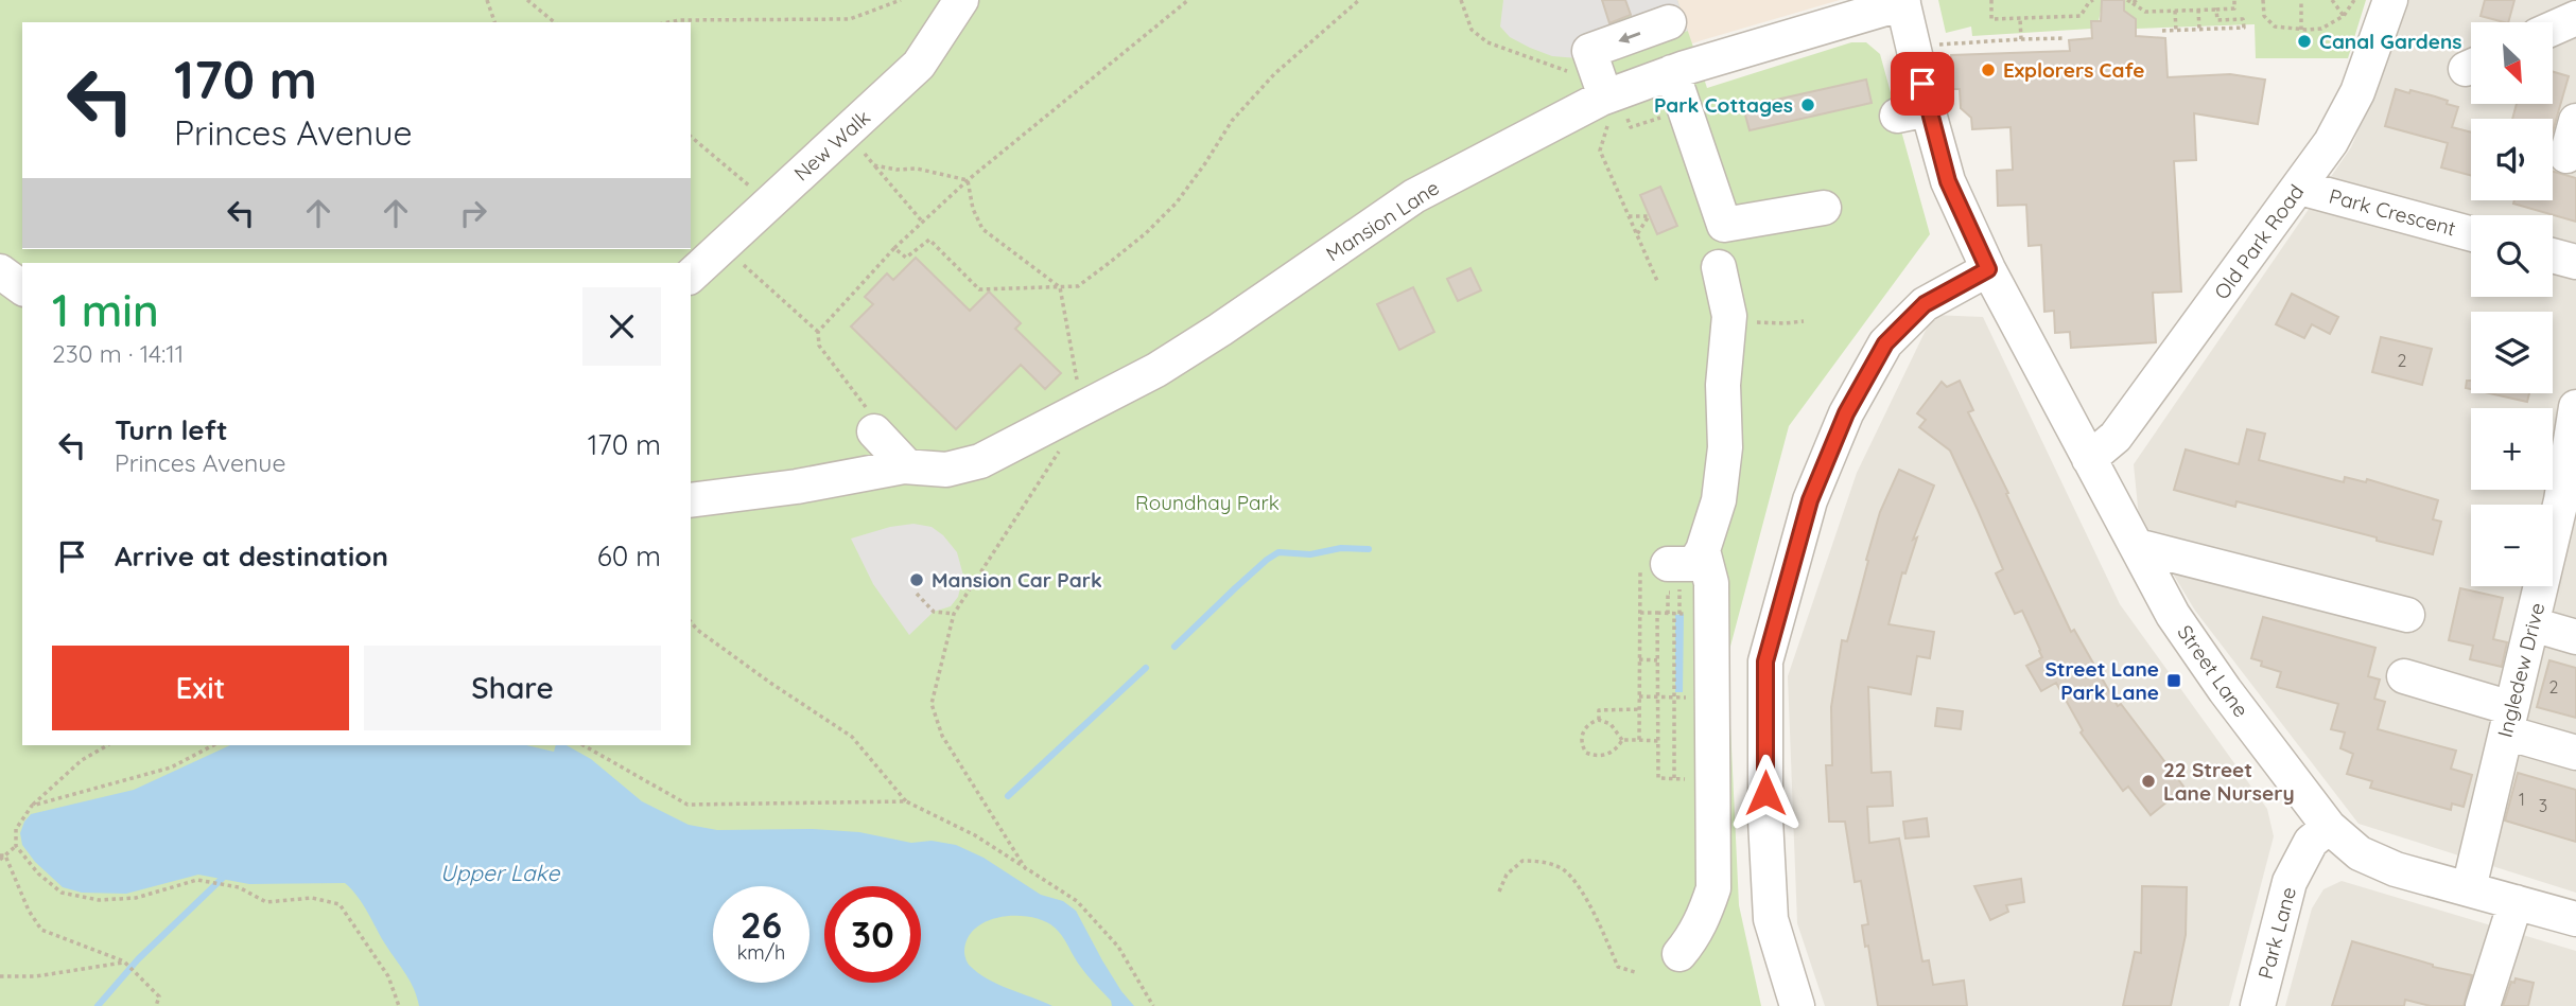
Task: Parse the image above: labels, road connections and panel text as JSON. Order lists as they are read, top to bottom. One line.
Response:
{"streets":{"street":["New Walk","Park Crescent","Mansion Lane","Old Park Road","Ingledew Drive","Street Lane","Park Lane"]},"crossings":[["Park Crescent","Old Park Road"],["Mansion Lane","Street Lane"],["Old Park Road","Street Lane"],["Ingledew Drive","Street Lane"],["Street Lane","Park Lane"]],"water":["Upper Lake"],"parks":["Roundhay Park"],"places":{"other":["Canal Gardens","Explorers Cafe","Park Cottages","Mansion Car Park","22 Street Lane Nursery"],"transit":["Street Lane Park Lane"]},"house_numbers":["2","2","1","3"],"north":"bottom right","page":{"map_buttons":["+","−"],"turn":["170 m","Princes Avenue"],"heading":["1 min","230 m · 14:11"],"list":[{"name":"Turn left","note":"Princes Avenue","value":"170 m"},{"name":"Arrive at destination","value":"60 m"}],"buttons":["Exit","Share"],"speed":"26 km/h","limit":"30"}}
